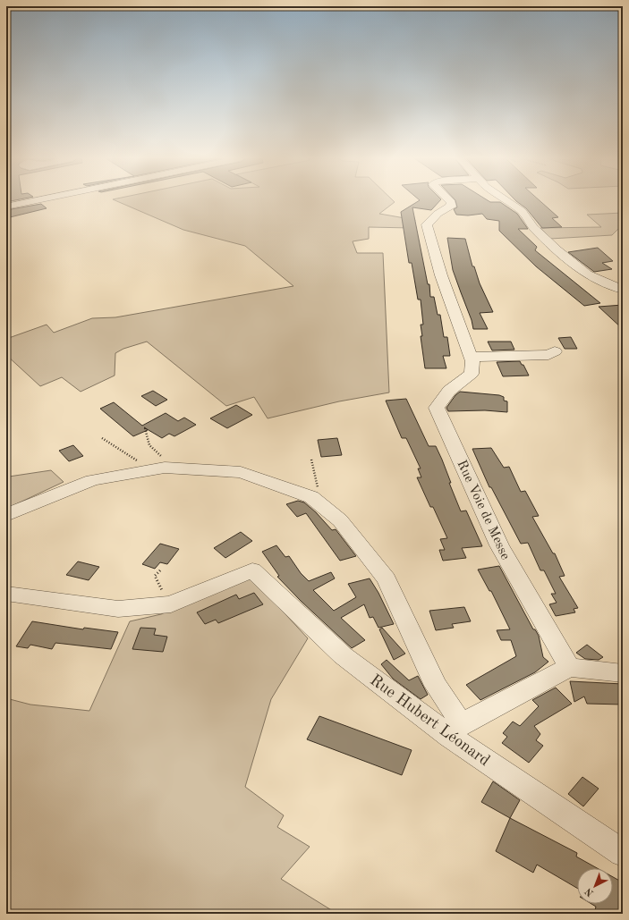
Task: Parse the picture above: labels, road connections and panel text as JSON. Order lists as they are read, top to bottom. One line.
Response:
{"streets":{"street":["Rue Voie de Messe","Rue Hubert Léonard"]},"north":"bottom left"}
